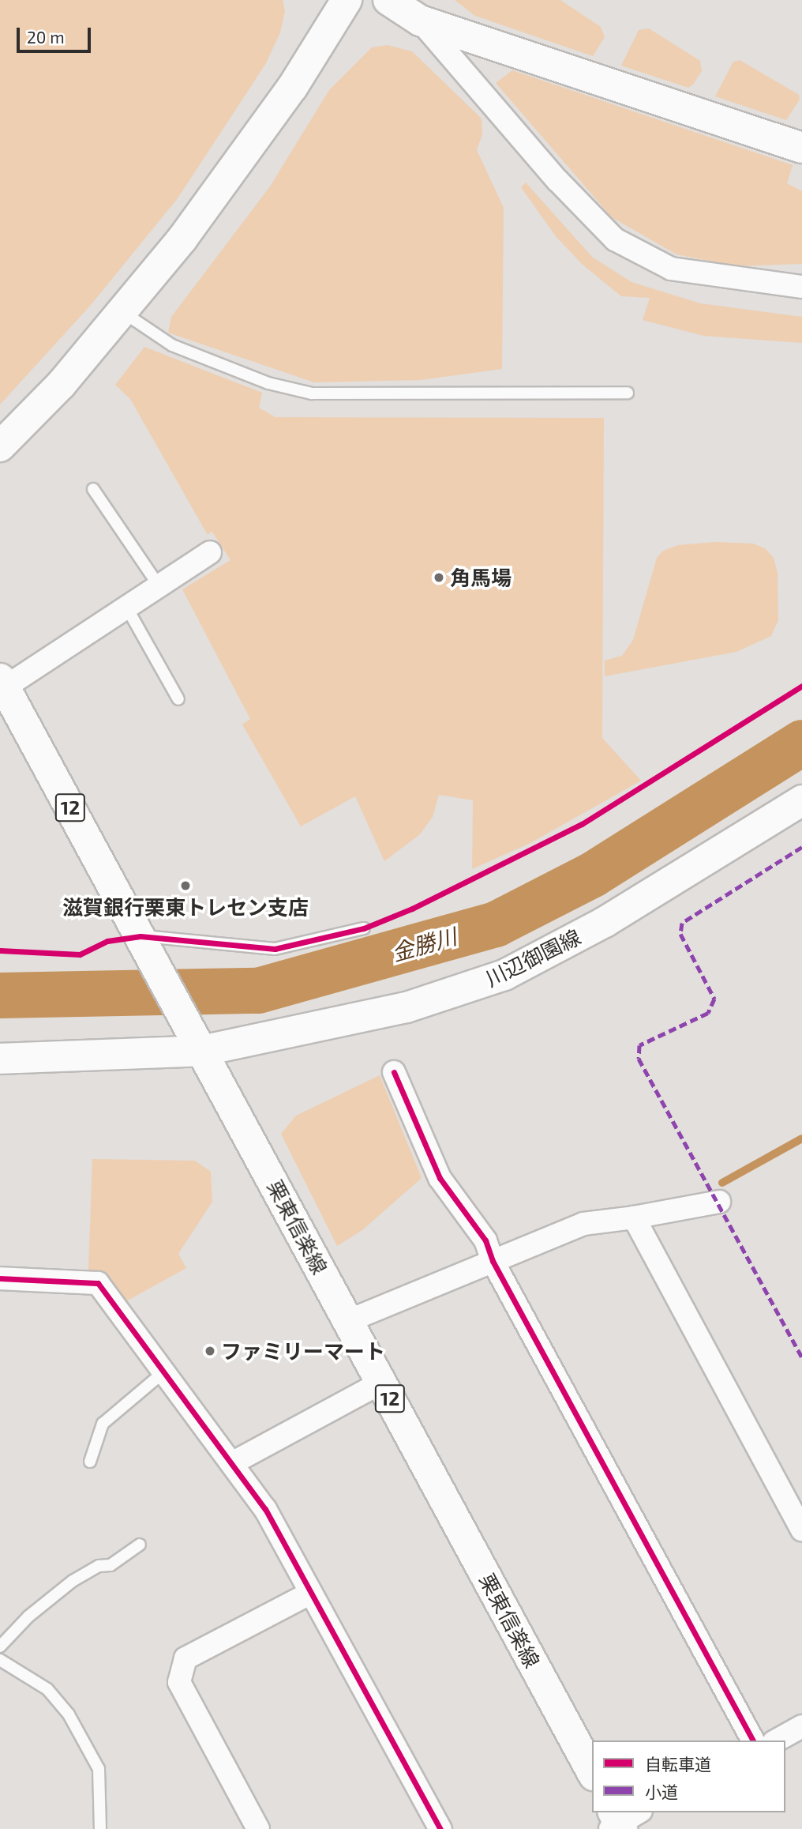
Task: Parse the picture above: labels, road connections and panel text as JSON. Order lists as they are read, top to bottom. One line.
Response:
{"streets":{"main road":["12","川辺御園線","栗東信楽線"]},"crossings":[["川辺御園線","栗東信楽線"]],"water":["金勝川"],"places":["角馬場","滋賀銀行栗東トレセン支店","ファミリーマート"],"legend":["自転車道","小道"],"scale_bar":"20 m"}
